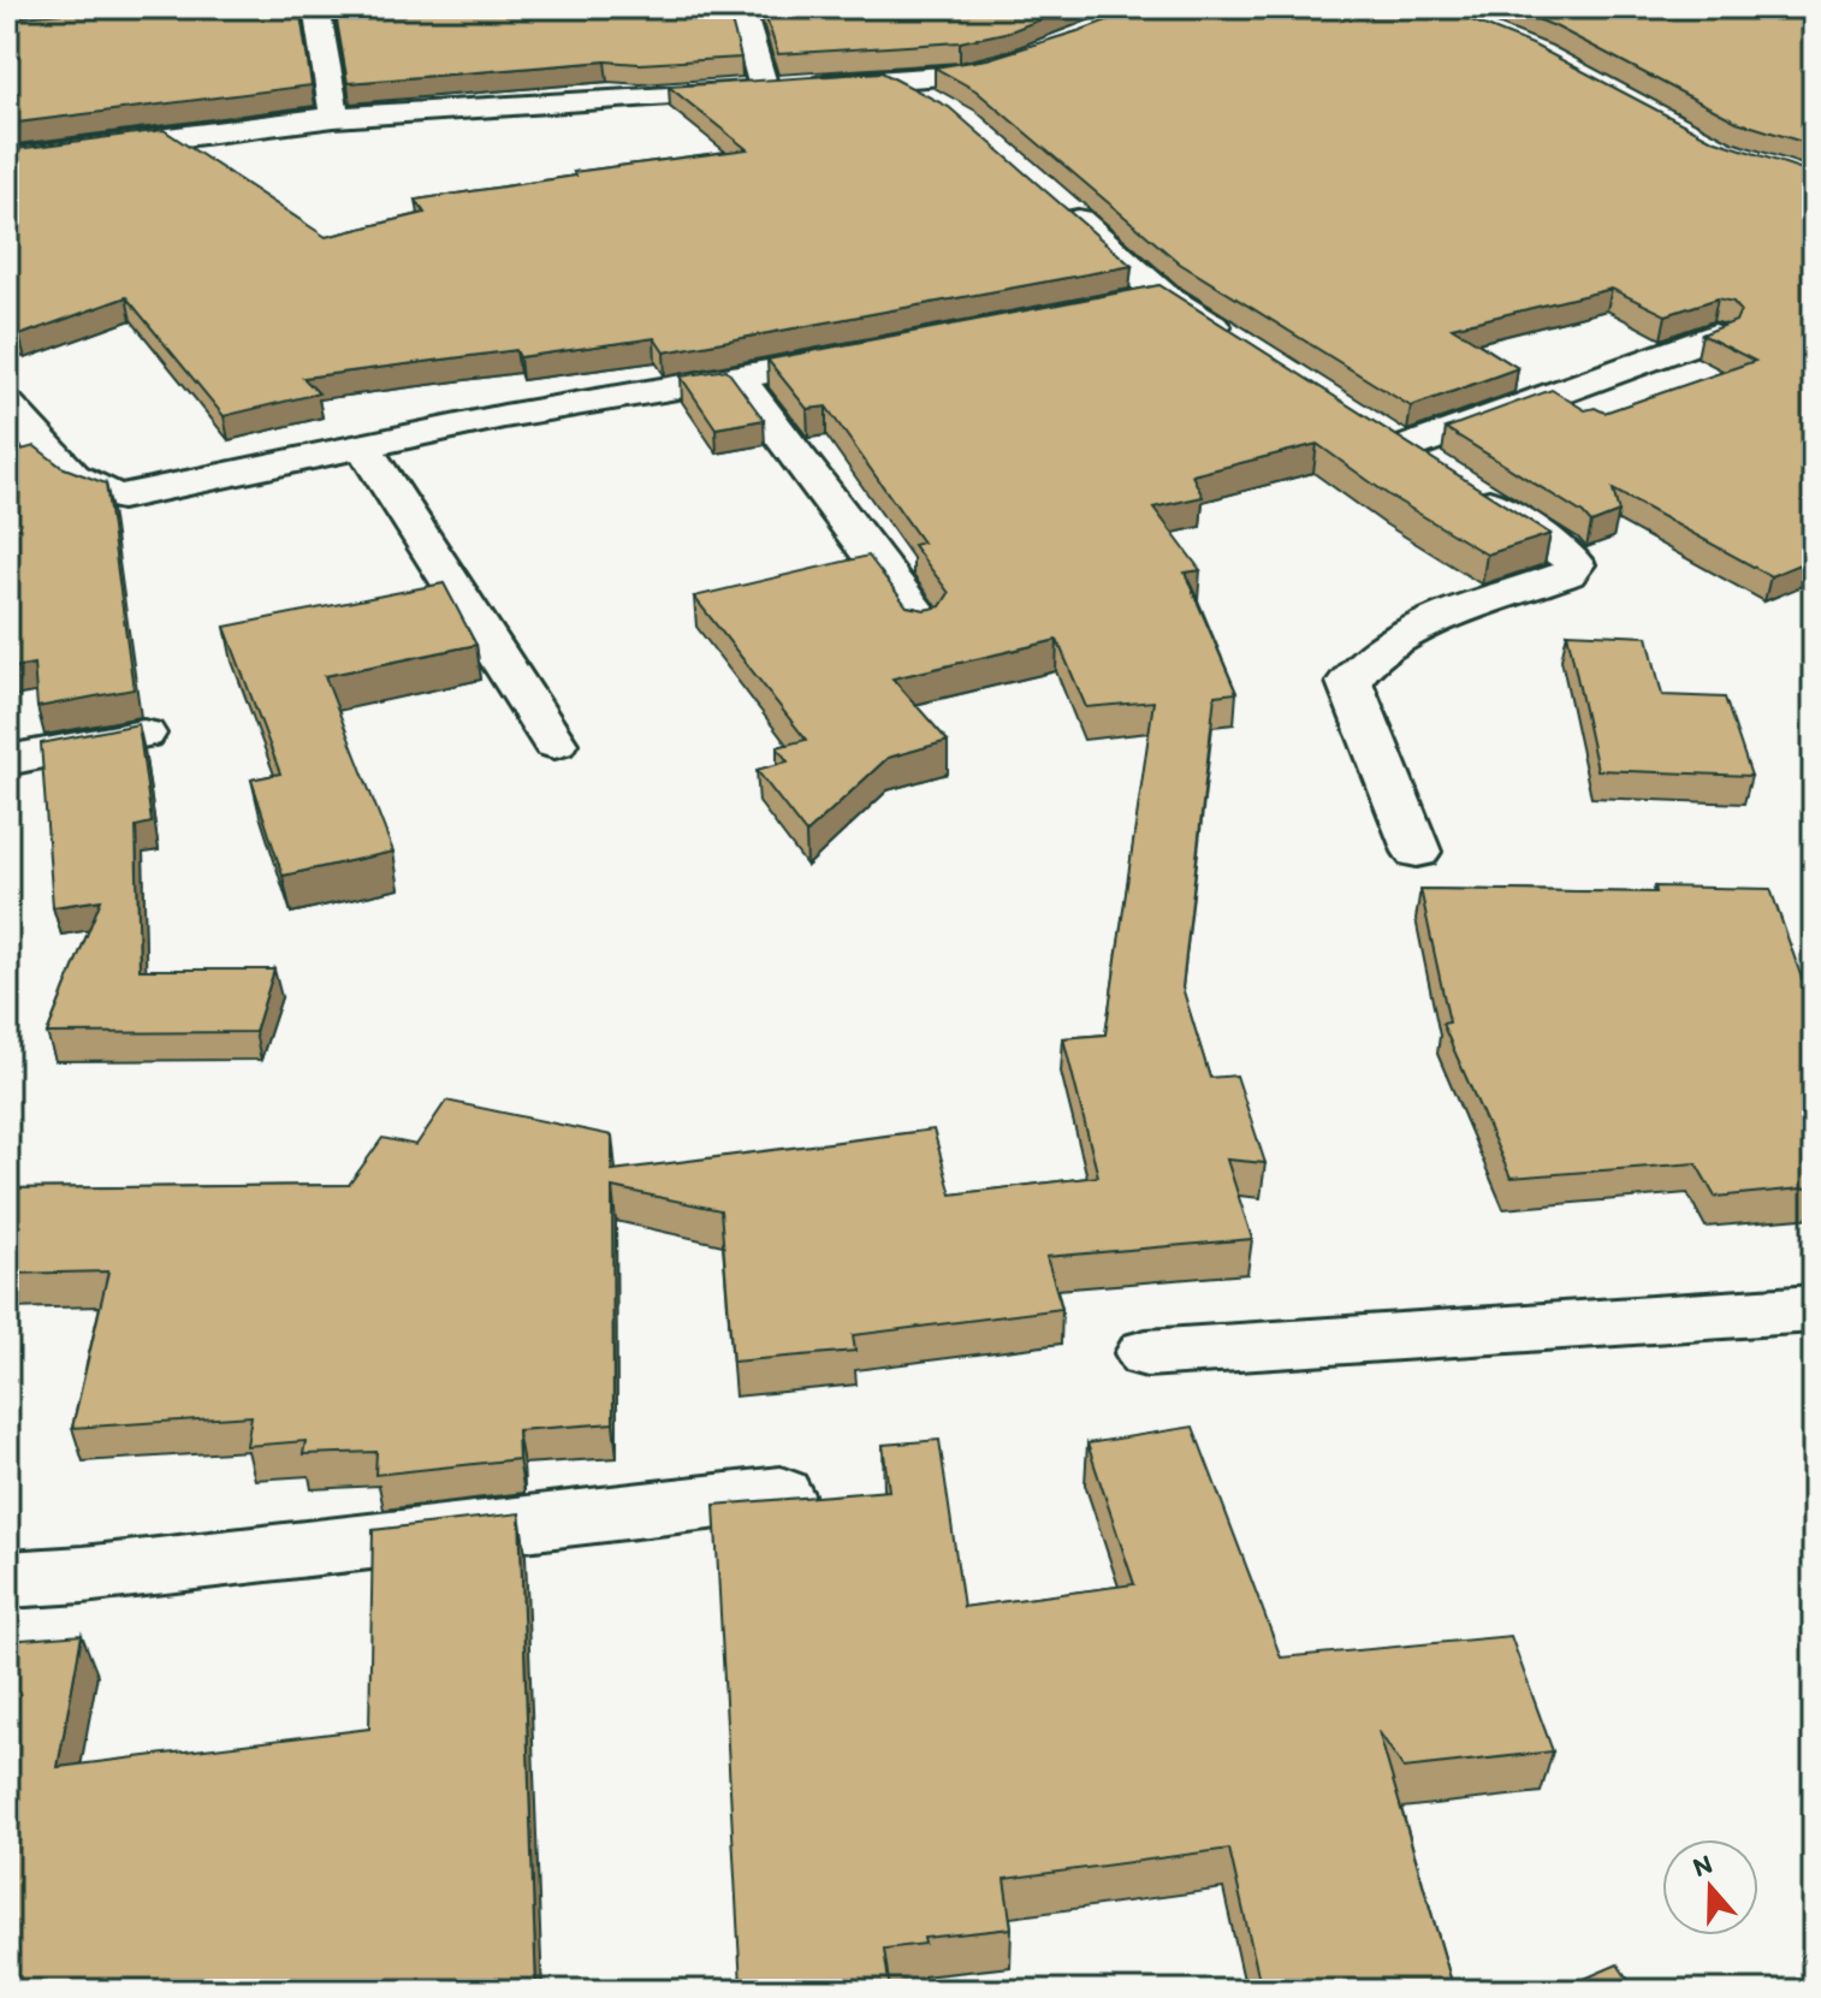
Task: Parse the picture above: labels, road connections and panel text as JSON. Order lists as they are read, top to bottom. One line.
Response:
{"north":"top"}
